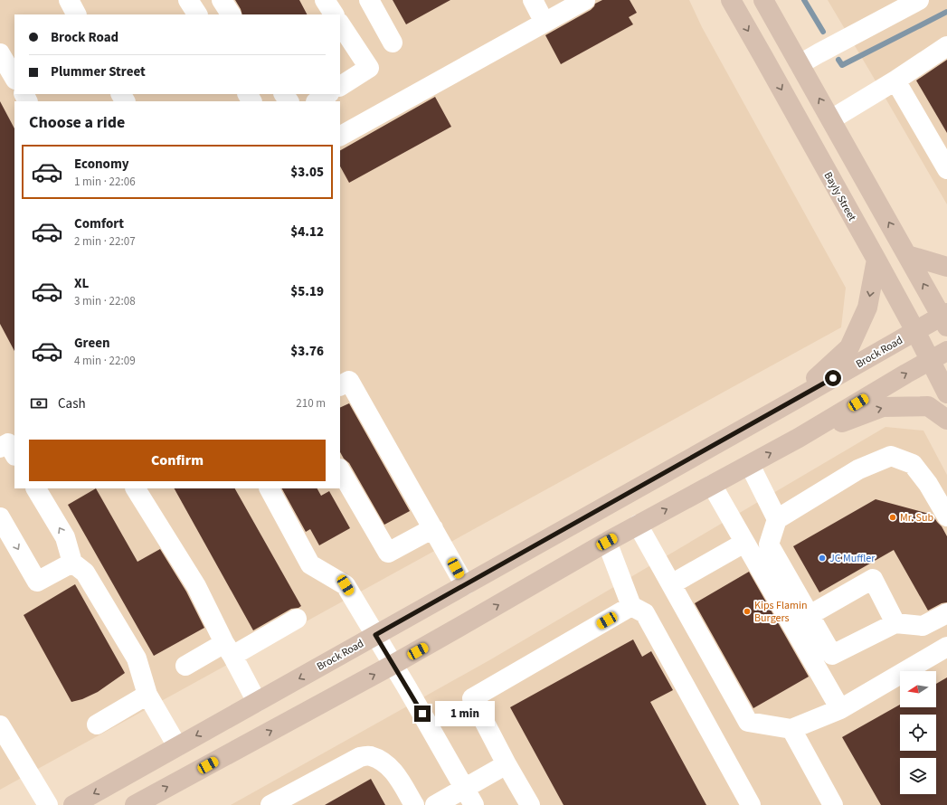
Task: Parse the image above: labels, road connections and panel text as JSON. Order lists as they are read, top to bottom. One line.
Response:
{"streets":{"main road":["Bayly Street","Brock Road"]},"crossings":[["Bayly Street","Brock Road"]],"places":["Mr. Sub","JC Muffler","Kips Flamin Burgers"],"north":"left","page":{"banner":["Brock Road","Plummer Street"],"heading":"Choose a ride","list":[{"name":"Economy","note":"1 min · 22:06","value":"$3.05"},{"name":"Comfort","note":"2 min · 22:07","value":"$4.12"},{"name":"XL","note":"3 min · 22:08","value":"$5.19"},{"name":"Green","note":"4 min · 22:09","value":"$3.76"}],"pay":["Cash","210 m"],"buttons":"Confirm","bubble":"1 min"}}
